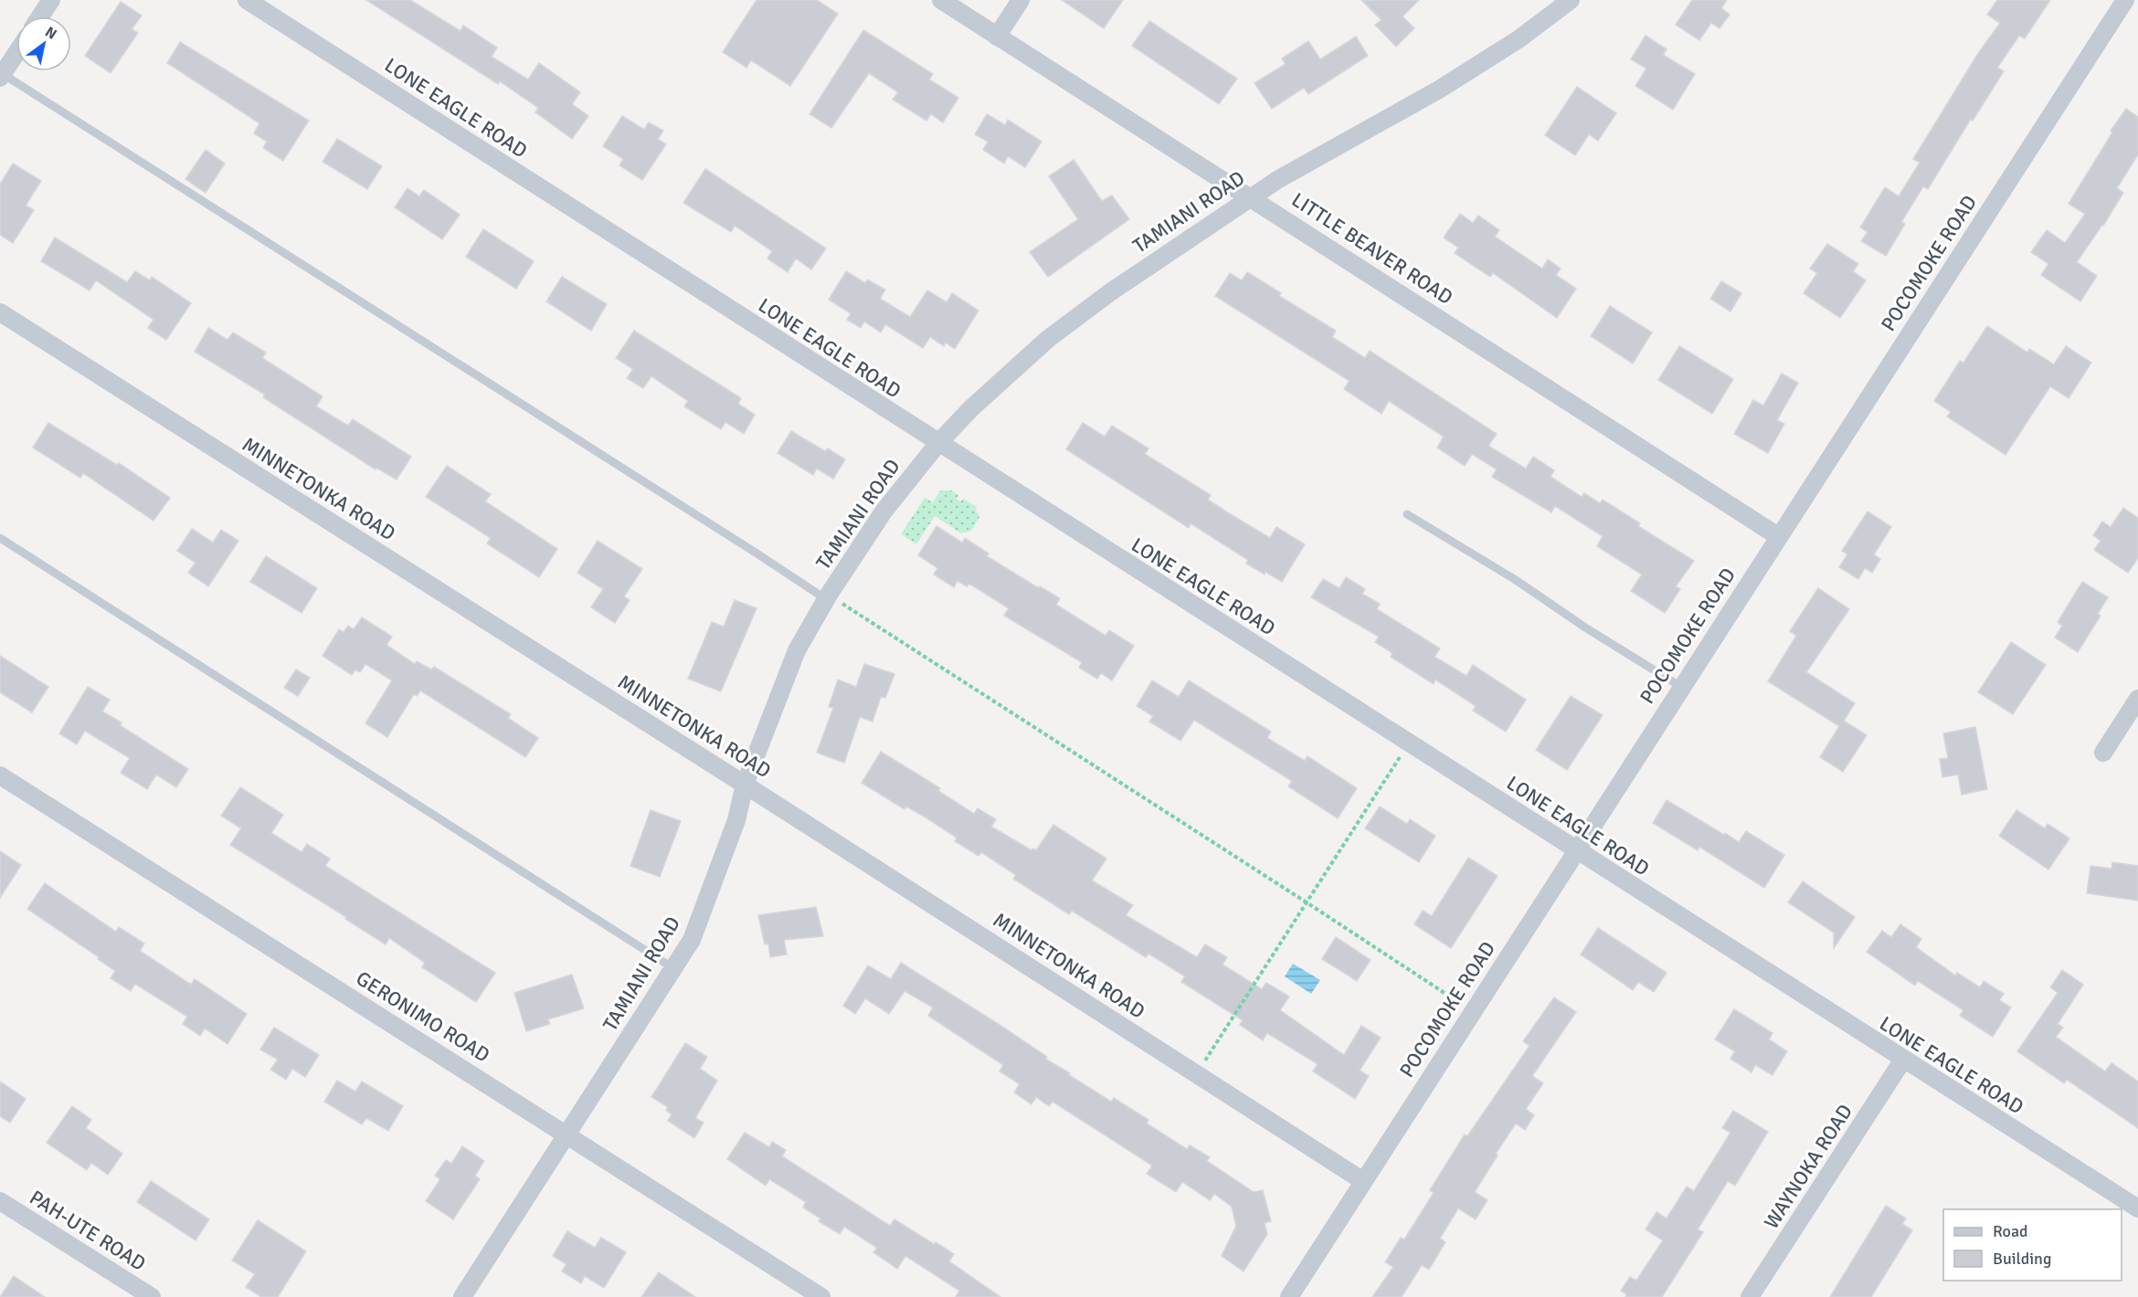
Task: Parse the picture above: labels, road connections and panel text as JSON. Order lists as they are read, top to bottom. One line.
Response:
{"streets":{"street":["LONE EAGLE ROAD","TAMIANI ROAD","LITTLE BEAVER ROAD","POCOMOKE ROAD","MINNETONKA ROAD","GERONIMO ROAD","WAYNOKA ROAD","PAH-UTE ROAD"]},"crossings":[["LONE EAGLE ROAD","TAMIANI ROAD"],["LONE EAGLE ROAD","POCOMOKE ROAD"],["LONE EAGLE ROAD","WAYNOKA ROAD"],["TAMIANI ROAD","LITTLE BEAVER ROAD"],["TAMIANI ROAD","MINNETONKA ROAD"],["TAMIANI ROAD","GERONIMO ROAD"],["LITTLE BEAVER ROAD","POCOMOKE ROAD"],["POCOMOKE ROAD","MINNETONKA ROAD"]],"legend":["Road","Building"],"north":"top right"}
